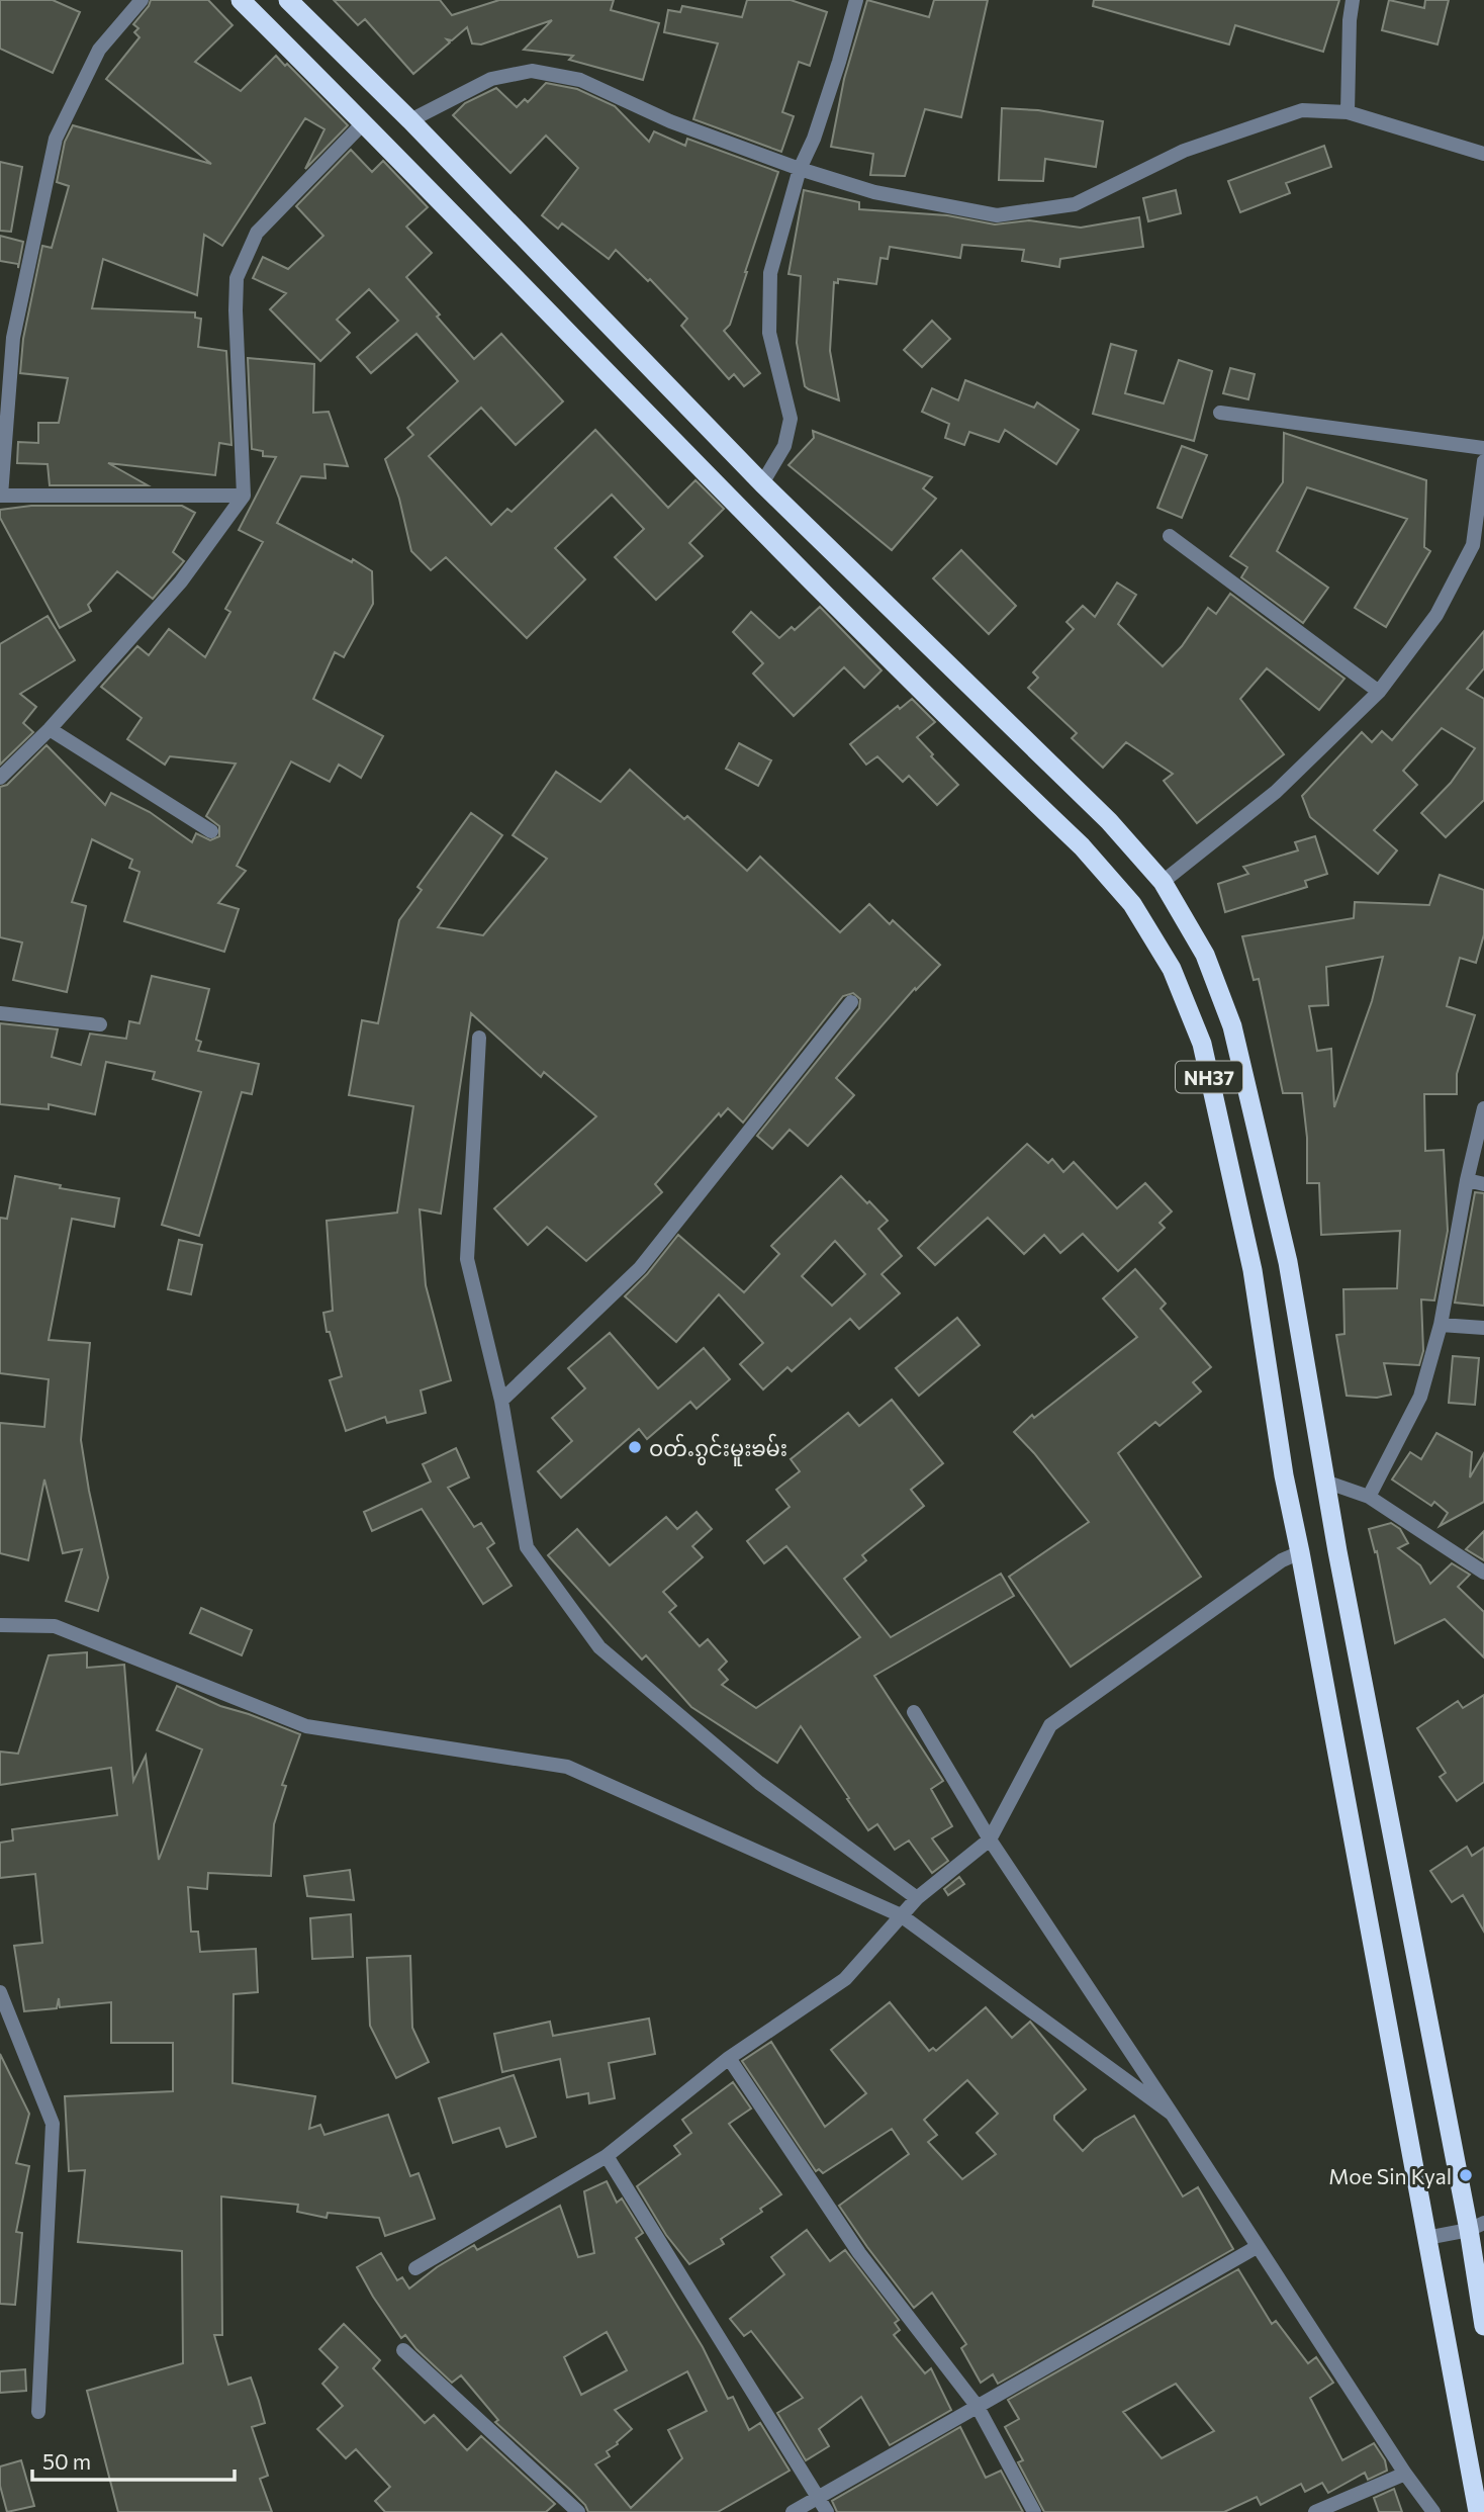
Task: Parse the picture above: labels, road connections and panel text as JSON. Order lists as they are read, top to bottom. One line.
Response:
{"streets":{"highway":["NH37"]},"places":["ဝတ်ႉၵွင်းမူးၶမ်း","Moe Sin Kyal"],"scale_bar":"50 m"}
